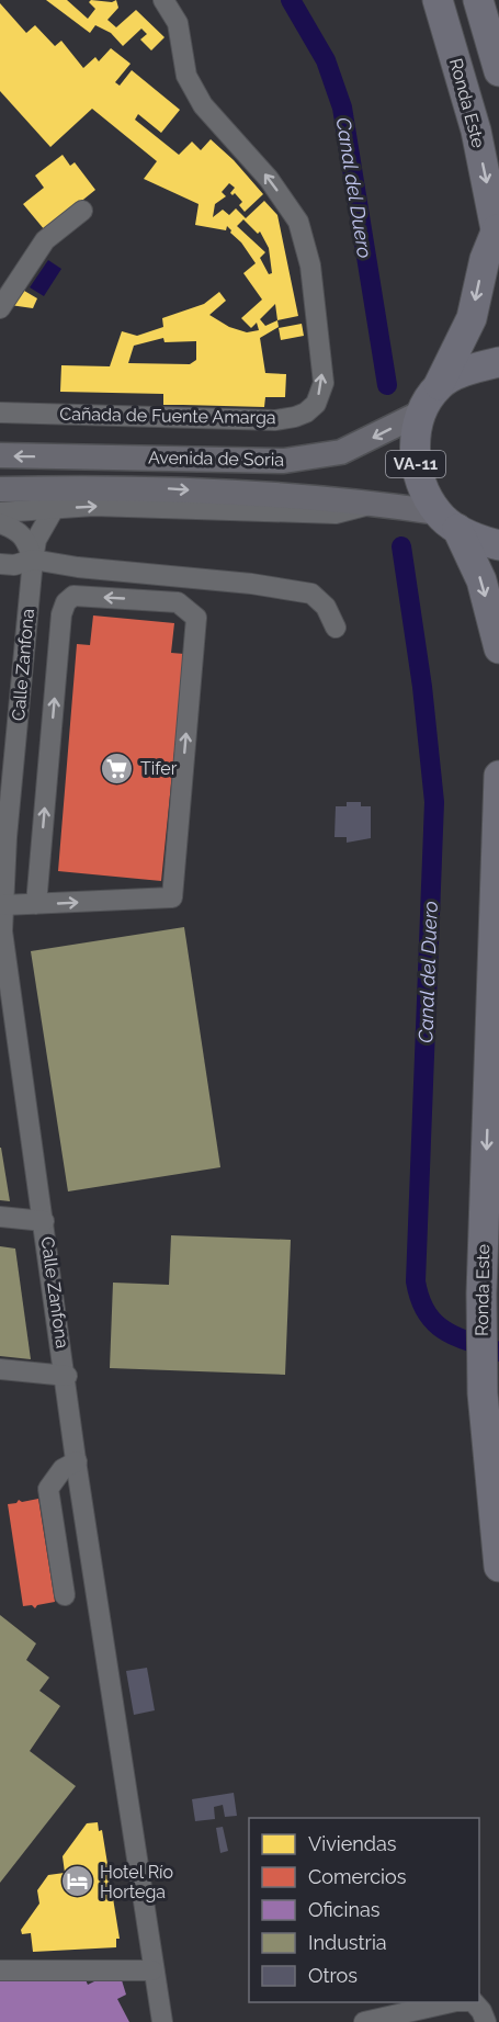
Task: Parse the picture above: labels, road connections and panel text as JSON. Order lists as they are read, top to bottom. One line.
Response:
{"streets":{"highway":["Ronda Este","VA-11"],"main road":["Avenida de Soria"],"street":["Cañada de Fuente Amarga","Calle Zanfona"]},"crossings":[["Avenida de Soria","VA-11"],["Avenida de Soria","Calle Zanfona"]],"one_way":["Ronda Este"],"water":["Canal del Duero"],"places":{"supermarket":["Tifer"],"hotel":["Hotel Río Hortega"]},"legend":["Viviendas","Comercios","Oficinas","Industria","Otros"]}
